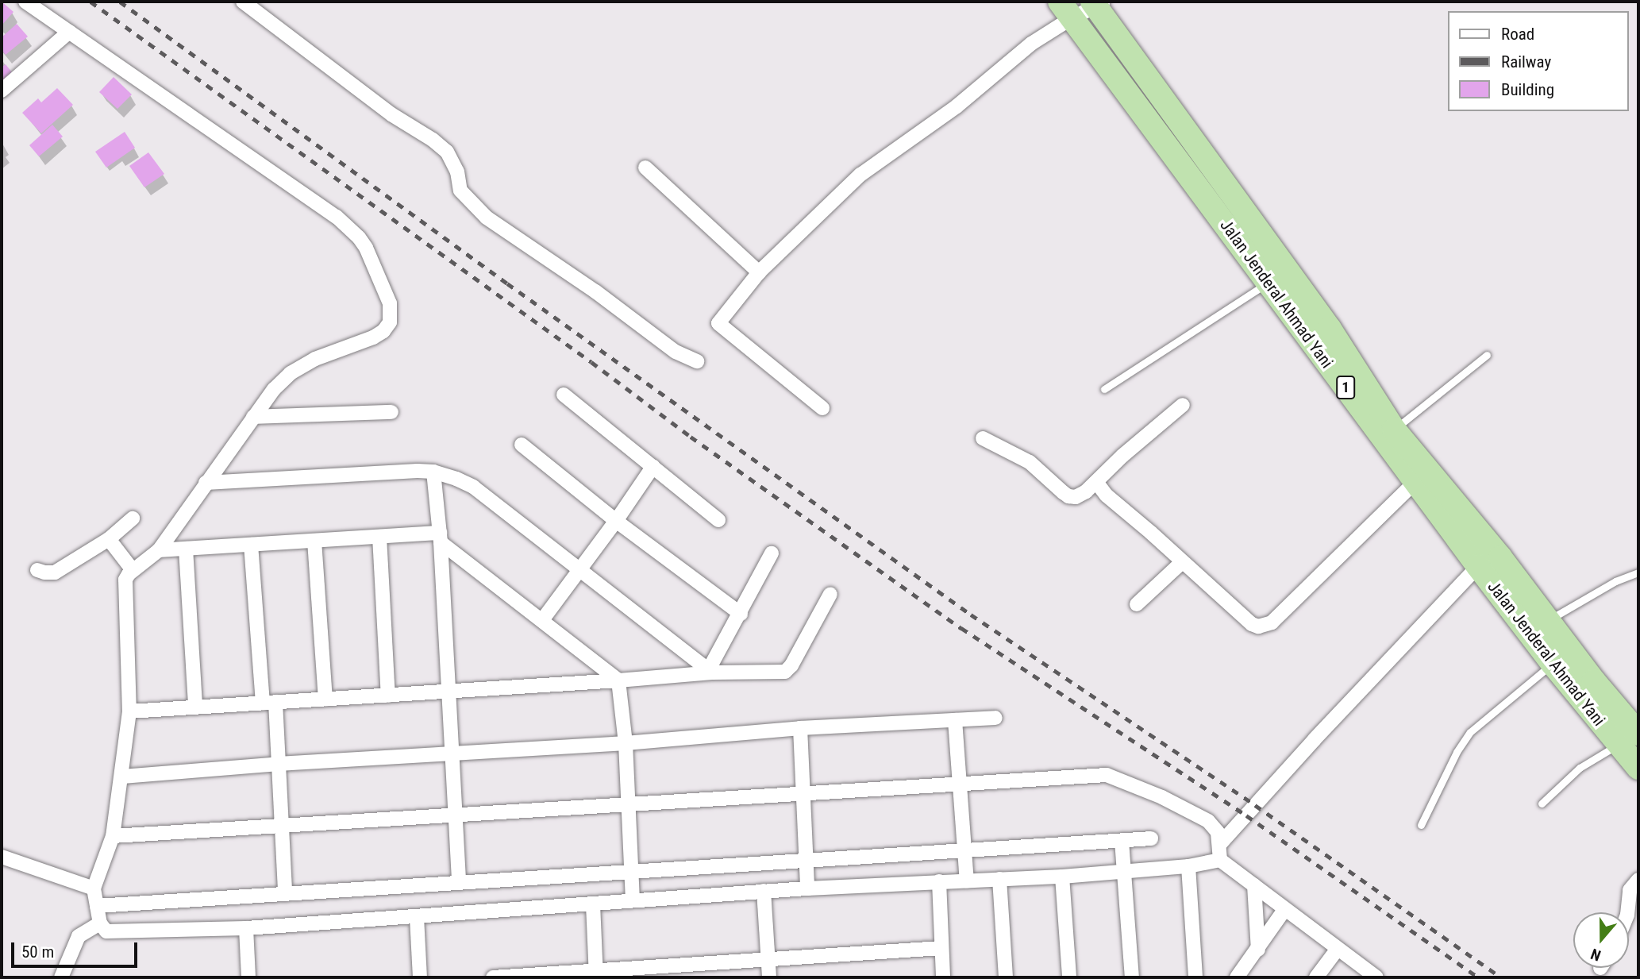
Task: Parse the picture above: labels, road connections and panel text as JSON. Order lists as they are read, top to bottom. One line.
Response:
{"streets":{"highway":["Jalan Jenderal Ahmad Yani","1"]},"legend":["Road","Railway","Building"],"scale_bar":"50 m","north":"bottom"}
